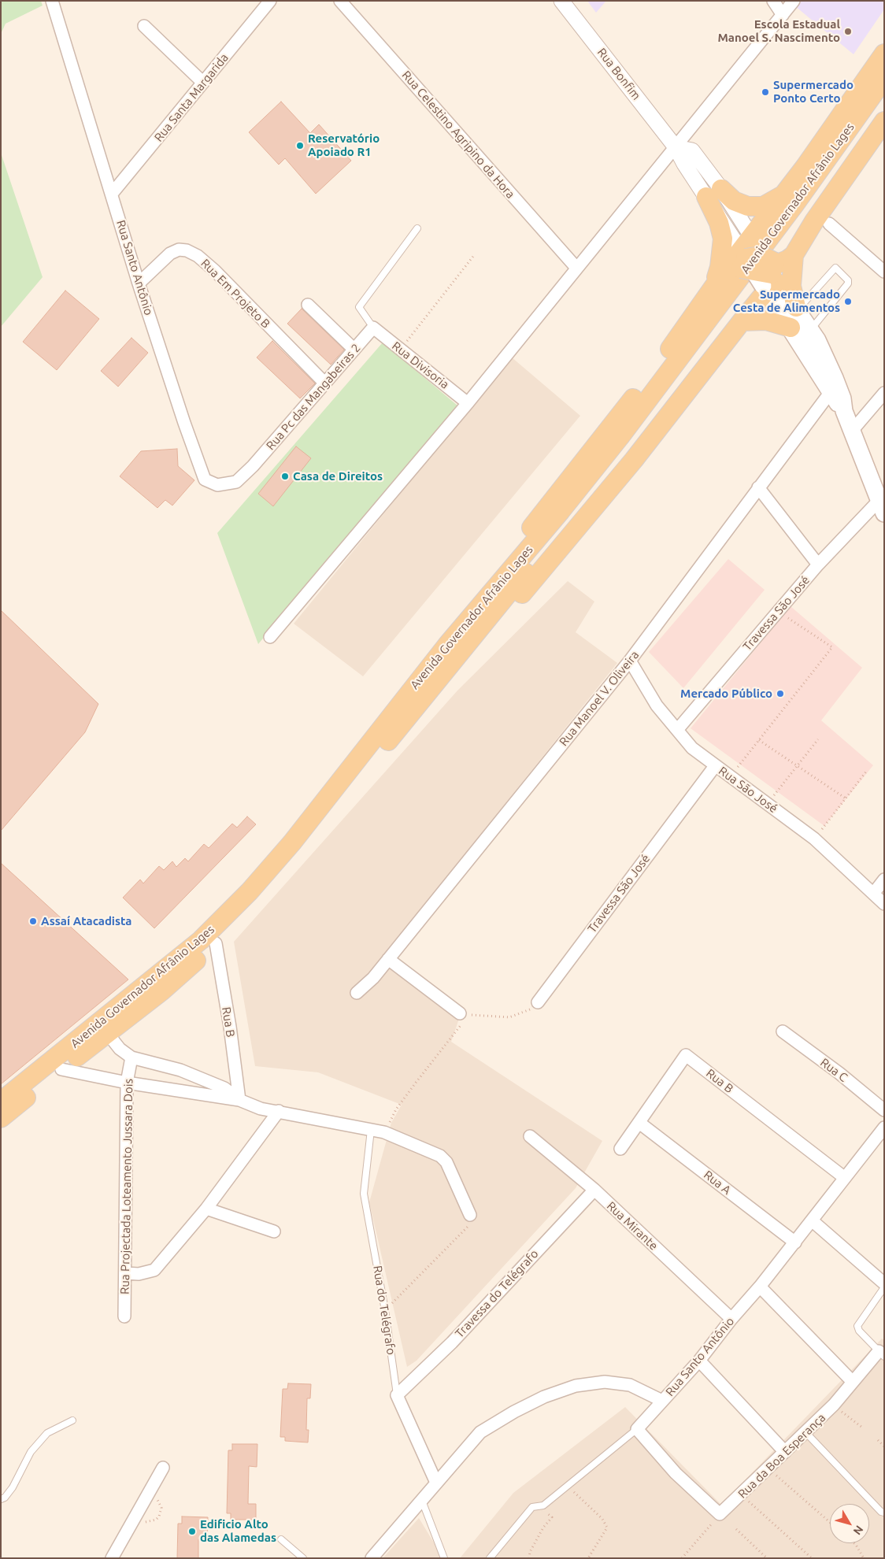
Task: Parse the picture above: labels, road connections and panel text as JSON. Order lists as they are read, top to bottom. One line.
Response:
{"streets":{"main road":["Avenida Governador Afrânio Lages"],"street":["Rua Bonfim","Rua Santa Margarida","Rua Celestino Agripino da Hora","Rua Santo Antônio","Rua Em Projeto B","Rua Divisoria","Rua Pc das Mangabeiras 2","Travessa São José","Rua Manoel V. Oliveira","Rua São José","Rua B","Rua C","Rua A","Rua Projectada Loteamento Jussara Dois","Rua Mirante","Travessa do Telégrafo","Rua do Telégrafo","Rua da Boa Esperança"]},"crossings":[["Rua Santa Margarida","Rua Santo Antônio"],["Avenida Governador Afrânio Lages","Rua B"],["Rua Santo Antônio","Rua Em Projeto B"],["Rua Santo Antônio","Rua Pc das Mangabeiras 2"],["Rua Santo Antônio","Rua B"],["Rua Santo Antônio","Rua A"],["Rua Santo Antônio","Rua Mirante"],["Rua Em Projeto B","Rua Pc das Mangabeiras 2"],["Rua Divisoria","Rua Pc das Mangabeiras 2"],["Travessa São José","Rua São José"],["Rua Manoel V. Oliveira","Rua São José"],["Rua B","Rua A"],["Rua Mirante","Travessa do Telégrafo"],["Travessa do Telégrafo","Rua do Telégrafo"]],"places":["Escola Estadual Manoel S. Nascimento","Supermercado Ponto Certo","Reservatório Apoiado R1","Supermercado Cesta de Alimentos","Casa de Direitos","Mercado Público","Assaí Atacadista","Edificio Alto das Alamedas"],"north":"bottom right"}
